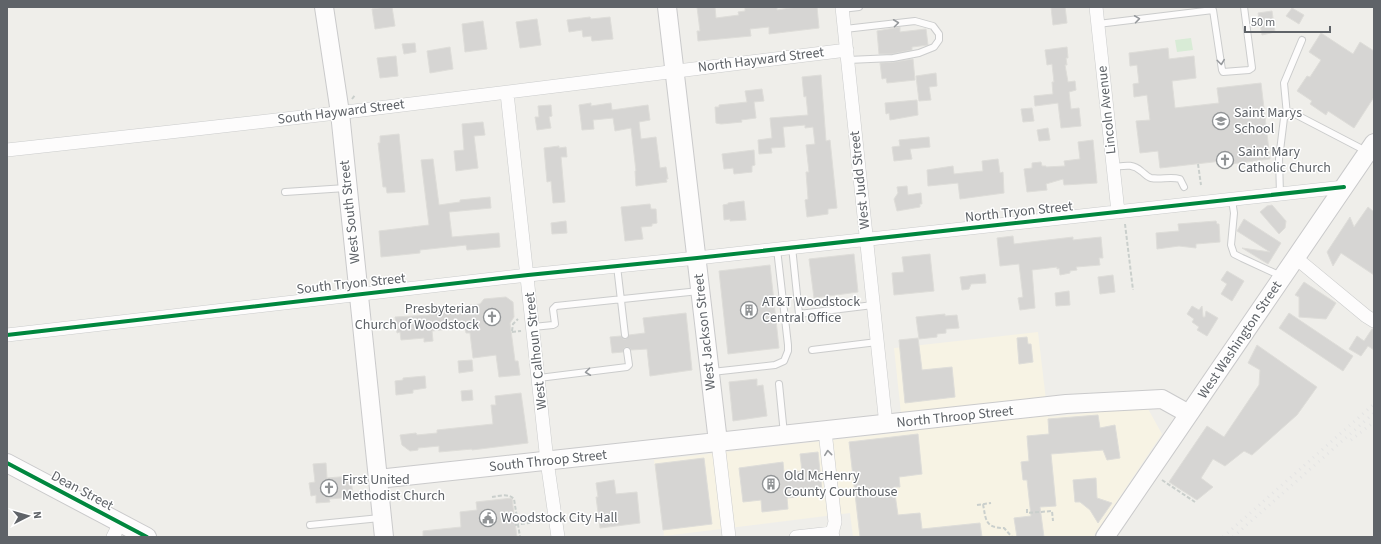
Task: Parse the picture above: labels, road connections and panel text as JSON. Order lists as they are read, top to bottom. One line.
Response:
{"streets":{"street":["North Hayward Street","Lincoln Avenue","South Hayward Street","West Judd Street","West South Street","North Tryon Street","South Tryon Street","West Jackson Street","West Washington Street","West Calhoun Street","North Throop Street","South Throop Street","Dean Street"]},"crossings":[["North Hayward Street","South Hayward Street"],["North Hayward Street","West Judd Street"],["North Hayward Street","West Jackson Street"],["Lincoln Avenue","North Tryon Street"],["South Hayward Street","West South Street"],["South Hayward Street","West Jackson Street"],["South Hayward Street","West Calhoun Street"],["West Judd Street","North Tryon Street"],["West Judd Street","North Throop Street"],["West South Street","South Tryon Street"],["West South Street","South Throop Street"],["North Tryon Street","South Tryon Street"],["North Tryon Street","West Jackson Street"],["North Tryon Street","West Washington Street"],["South Tryon Street","West Jackson Street"],["South Tryon Street","West Calhoun Street"],["West Jackson Street","North Throop Street"],["West Jackson Street","South Throop Street"],["West Washington Street","North Throop Street"],["West Calhoun Street","South Throop Street"],["North Throop Street","South Throop Street"]],"places":{"school or university":["Saint Marys School"],"church":["Saint Mary Catholic Church","Presbyterian Church of Woodstock","First United Methodist Church"],"building":["AT&T Woodstock Central Office","Old McHenry County Courthouse"],"public building":["Woodstock City Hall"]},"scale_bar":"50 m","north":"right"}
